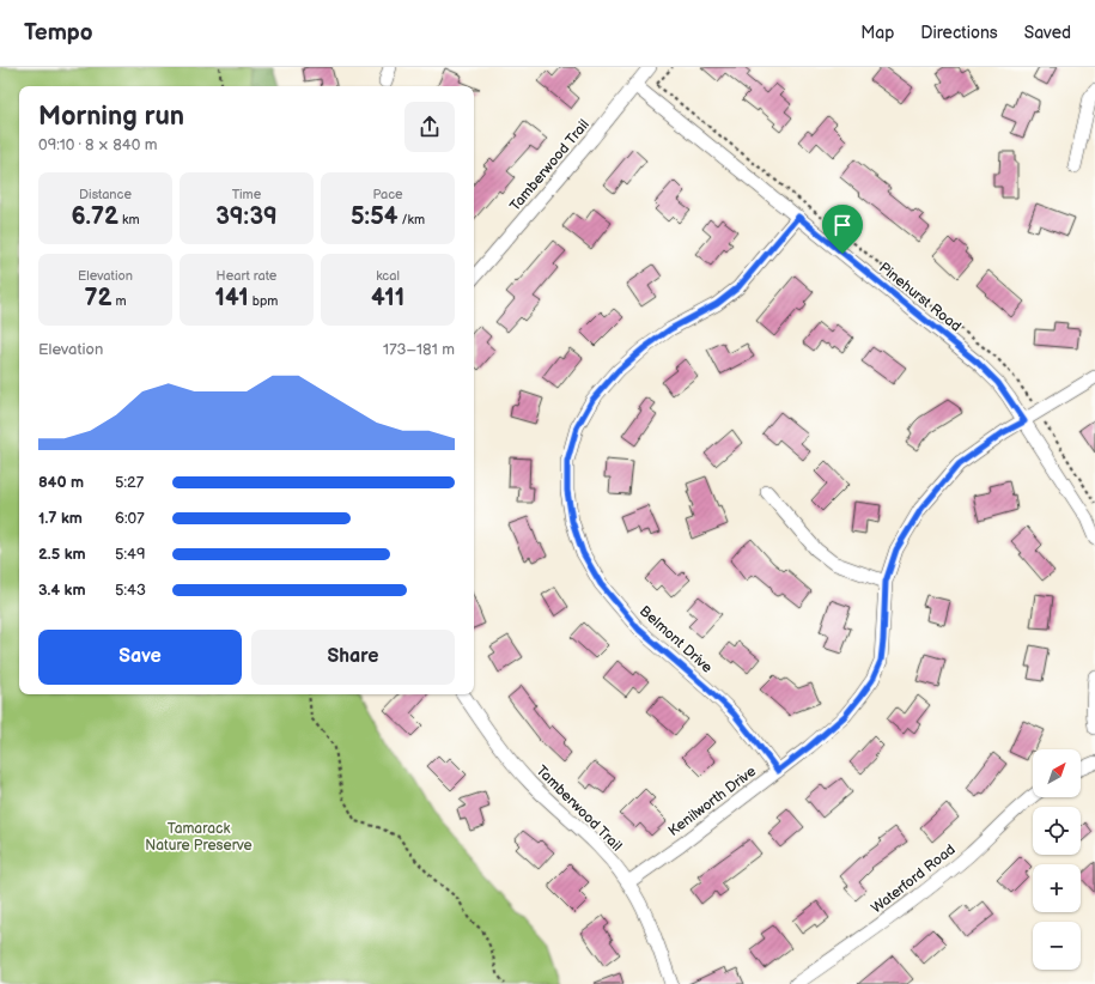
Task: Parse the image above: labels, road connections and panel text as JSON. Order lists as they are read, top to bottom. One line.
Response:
{"streets":{"street":["Tamberwood Trail","Pinehurst Road","Belmont Drive","Kenilworth Drive","Waterford Road"]},"crossings":[["Tamberwood Trail","Pinehurst Road"],["Tamberwood Trail","Kenilworth Drive"],["Pinehurst Road","Belmont Drive"],["Pinehurst Road","Kenilworth Drive"],["Belmont Drive","Kenilworth Drive"]],"parks":["Tamarack Nature Preserve"],"north":"top right","page":{"header":"Tempo","nav":["Map","Directions","Saved"],"heading":["Morning run","09:10 · 8 × 840 m"],"stats":[["Distance","6.72 km"],["Time","39:39"],["Pace","5:54 /km"],["Elevation","72 m"],["Heart rate","141 bpm"],["kcal","411"]],"chart":["Elevation","173–181 m"],"list":[{"name":"840 m","note":"5:27"},{"name":"1.7 km","note":"6:07"},{"name":"2.5 km","note":"5:49"},{"name":"3.4 km","note":"5:43"}],"buttons":["Save","Share"],"map_buttons":["+","−"]}}
